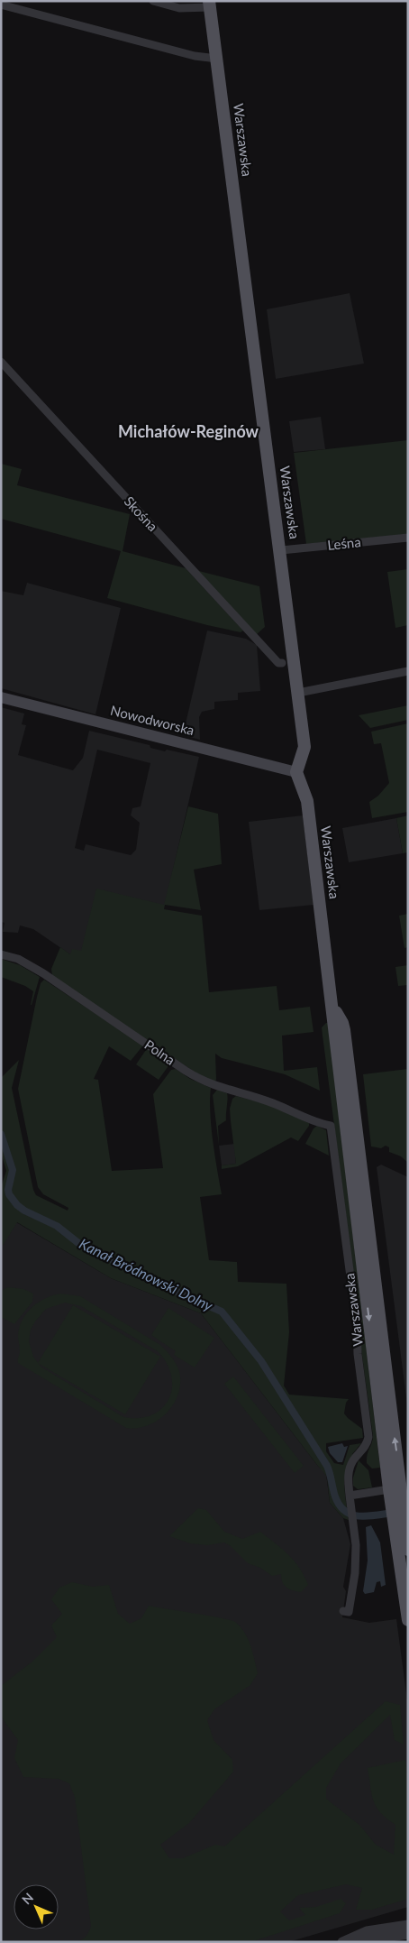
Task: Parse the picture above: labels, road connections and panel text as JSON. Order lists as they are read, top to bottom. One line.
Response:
{"streets":{"main road":["Warszawska","Nowodworska"],"street":["Skośna","Leśna","Polna"]},"crossings":[["Warszawska","Leśna"],["Warszawska","Nowodworska"]],"districts":["Michałów-Reginów"],"water":["Kanał Bródnowski Dolny"],"north":"top left"}
